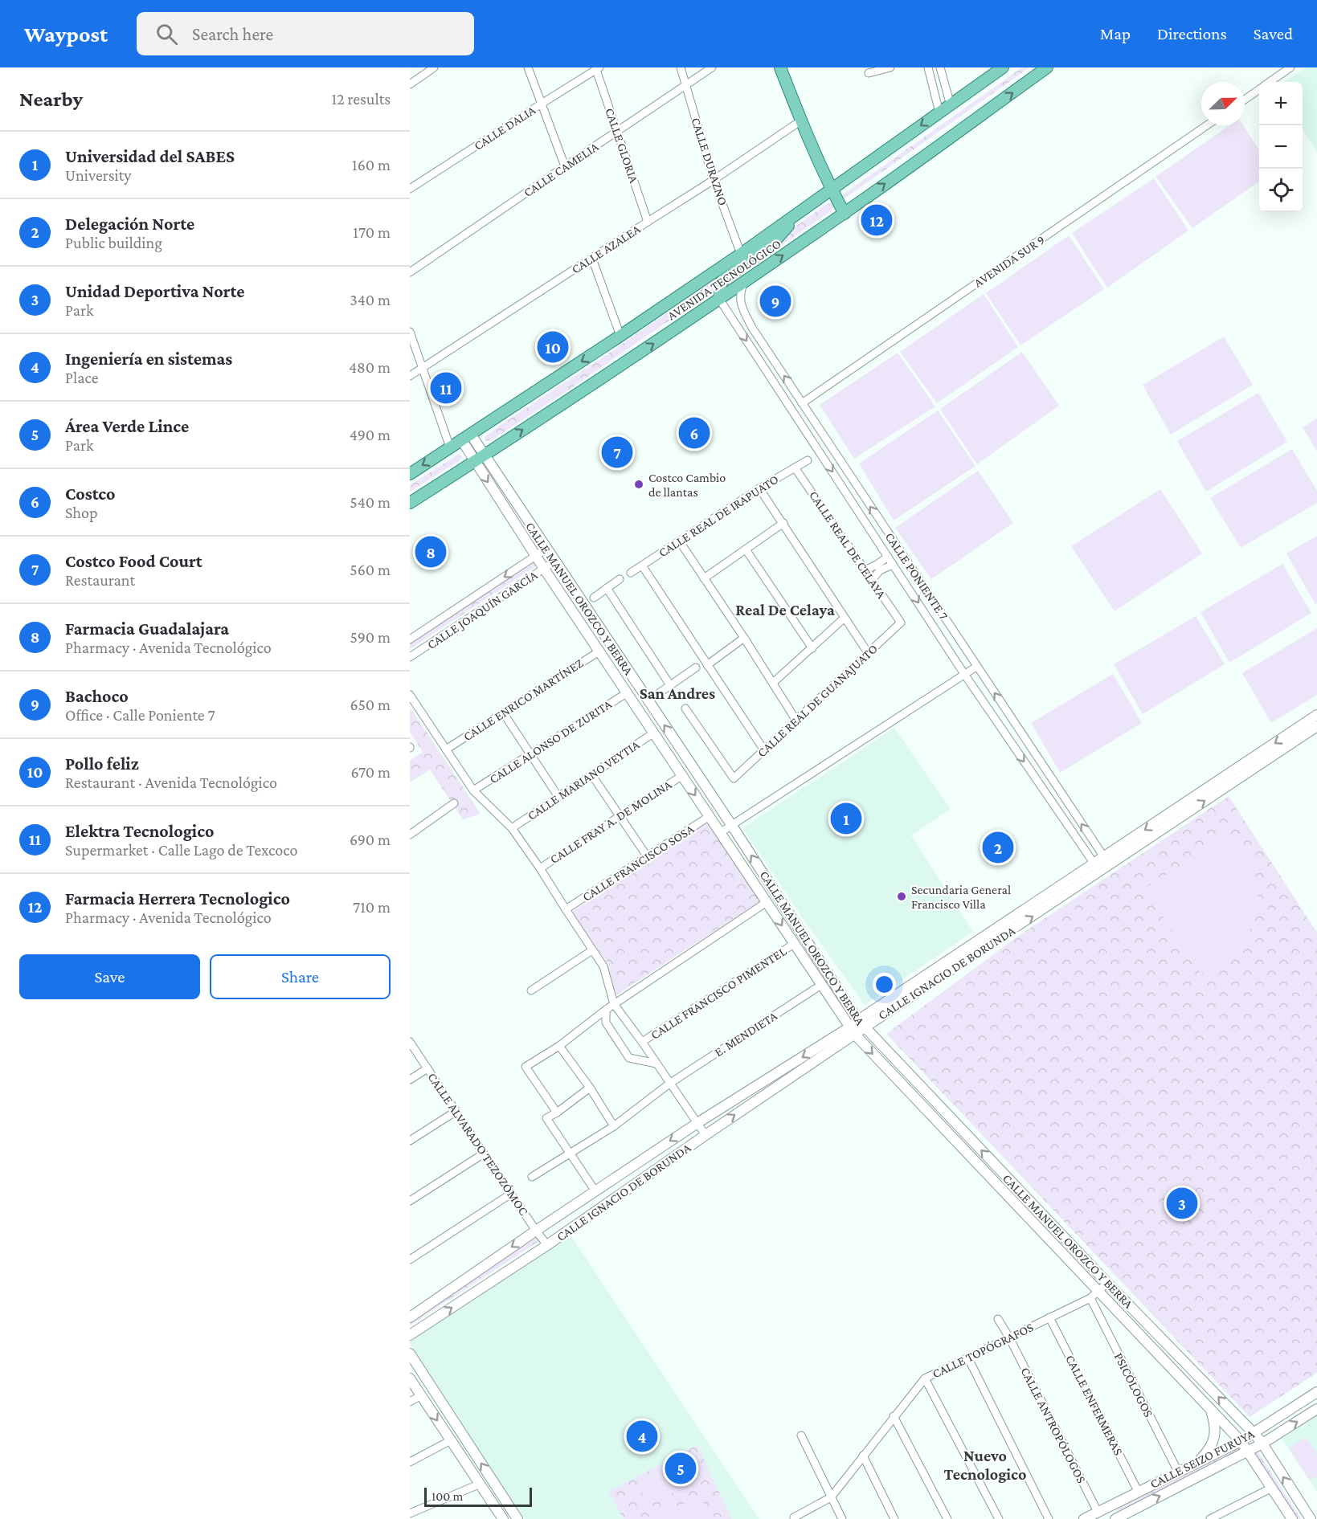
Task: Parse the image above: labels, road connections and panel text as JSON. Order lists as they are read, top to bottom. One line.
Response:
{"streets":{"main road":["AVENIDA TECNOLÓGICO"],"street":["CALLE DALIA","CALLE GLORIA","CALLE DURAZNO","CALLE CAMELIA","CALLE AZALEA","AVENIDA SUR 9","CALLE REAL DE IRAPUATO","CALLE REAL DE CELAYA","CALLE PONIENTE 7","CALLE MANUEL OROZCO Y BERRA","CALLE JOAQUÍN GARCÍA","CALLE ENRICO MARTÍNEZ","CALLE REAL DE GUANAJUATO","CALLE ALONSO DE ZURITA","CALLE MARIANO VEYTIA","CALLE FRAY A. DE MOLINA","CALLE FRANCISCO SOSA","CALLE IGNACIO DE BORUNDA","CALLE FRANCISCO PIMENTEL","E. MENDIETA","CALLE ALVARADO TEZOZÓMOC","CALLE TOPÓGRAFOS","PSICÓLOGOS","CALLE ENFERMERAS","CALLE ANTROPÓLOGOS","CALLE SEIZO FURUYA"]},"crossings":[["CALLE DALIA","CALLE GLORIA"],["CALLE GLORIA","CALLE CAMELIA"],["CALLE GLORIA","CALLE AZALEA"],["CALLE DURAZNO","CALLE CAMELIA"],["CALLE DURAZNO","CALLE AZALEA"],["CALLE DURAZNO","AVENIDA TECNOLÓGICO"],["AVENIDA SUR 9","CALLE PONIENTE 7"],["AVENIDA TECNOLÓGICO","CALLE PONIENTE 7"],["AVENIDA TECNOLÓGICO","CALLE MANUEL OROZCO Y BERRA"],["CALLE REAL DE IRAPUATO","CALLE REAL DE CELAYA"],["CALLE REAL DE CELAYA","CALLE REAL DE GUANAJUATO"],["CALLE PONIENTE 7","CALLE IGNACIO DE BORUNDA"],["CALLE MANUEL OROZCO Y BERRA","CALLE JOAQUÍN GARCÍA"],["CALLE MANUEL OROZCO Y BERRA","CALLE ENRICO MARTÍNEZ"],["CALLE MANUEL OROZCO Y BERRA","CALLE ALONSO DE ZURITA"],["CALLE MANUEL OROZCO Y BERRA","CALLE MARIANO VEYTIA"],["CALLE MANUEL OROZCO Y BERRA","CALLE FRAY A. DE MOLINA"],["CALLE MANUEL OROZCO Y BERRA","CALLE FRANCISCO SOSA"],["CALLE MANUEL OROZCO Y BERRA","CALLE IGNACIO DE BORUNDA"],["CALLE MANUEL OROZCO Y BERRA","CALLE FRANCISCO PIMENTEL"],["CALLE MANUEL OROZCO Y BERRA","E. MENDIETA"],["CALLE MANUEL OROZCO Y BERRA","CALLE TOPÓGRAFOS"],["CALLE MANUEL OROZCO Y BERRA","PSICÓLOGOS"],["CALLE MANUEL OROZCO Y BERRA","CALLE SEIZO FURUYA"],["CALLE IGNACIO DE BORUNDA","CALLE ALVARADO TEZOZÓMOC"],["CALLE TOPÓGRAFOS","PSICÓLOGOS"],["CALLE TOPÓGRAFOS","CALLE ENFERMERAS"],["CALLE TOPÓGRAFOS","CALLE ANTROPÓLOGOS"],["PSICÓLOGOS","CALLE SEIZO FURUYA"],["CALLE ENFERMERAS","CALLE SEIZO FURUYA"],["CALLE ANTROPÓLOGOS","CALLE SEIZO FURUYA"]],"districts":["Real De Celaya","San Andres","Nuevo Tecnologico"],"places":["Costco Cambio de llantas","Secundaria General Francisco Villa"],"scale_bar":"100 m","north":"top right","page":{"header":"Waypost","search":"Search here","nav":["Map","Directions","Saved"],"heading":["Nearby","12 results"],"map_buttons":["+","−"],"list":[{"mark":"1","name":"Universidad del SABES","note":"University","value":"160 m"},{"mark":"2","name":"Delegación Norte","note":"Public building","value":"170 m"},{"mark":"3","name":"Unidad Deportiva Norte","note":"Park","value":"340 m"},{"mark":"4","name":"Ingeniería en sistemas","note":"Place","value":"480 m"},{"mark":"5","name":"Área Verde Lince","note":"Park","value":"490 m"},{"mark":"6","name":"Costco","note":"Shop","value":"540 m"},{"mark":"7","name":"Costco Food Court","note":"Restaurant","value":"560 m"},{"mark":"8","name":"Farmacia Guadalajara","note":"Pharmacy · Avenida Tecnológico","value":"590 m"},{"mark":"9","name":"Bachoco","note":"Office · Calle Poniente 7","value":"650 m"},{"mark":"10","name":"Pollo feliz","note":"Restaurant · Avenida Tecnológico","value":"670 m"},{"mark":"11","name":"Elektra Tecnologico","note":"Supermarket · Calle Lago de Texcoco","value":"690 m"},{"mark":"12","name":"Farmacia Herrera Tecnologico","note":"Pharmacy · Avenida Tecnológico","value":"710 m"}],"pins":["12","9","10","11","6","7","8","1","2","3","4","5"],"buttons":["Save","Share"],"scale":"100 m"}}
